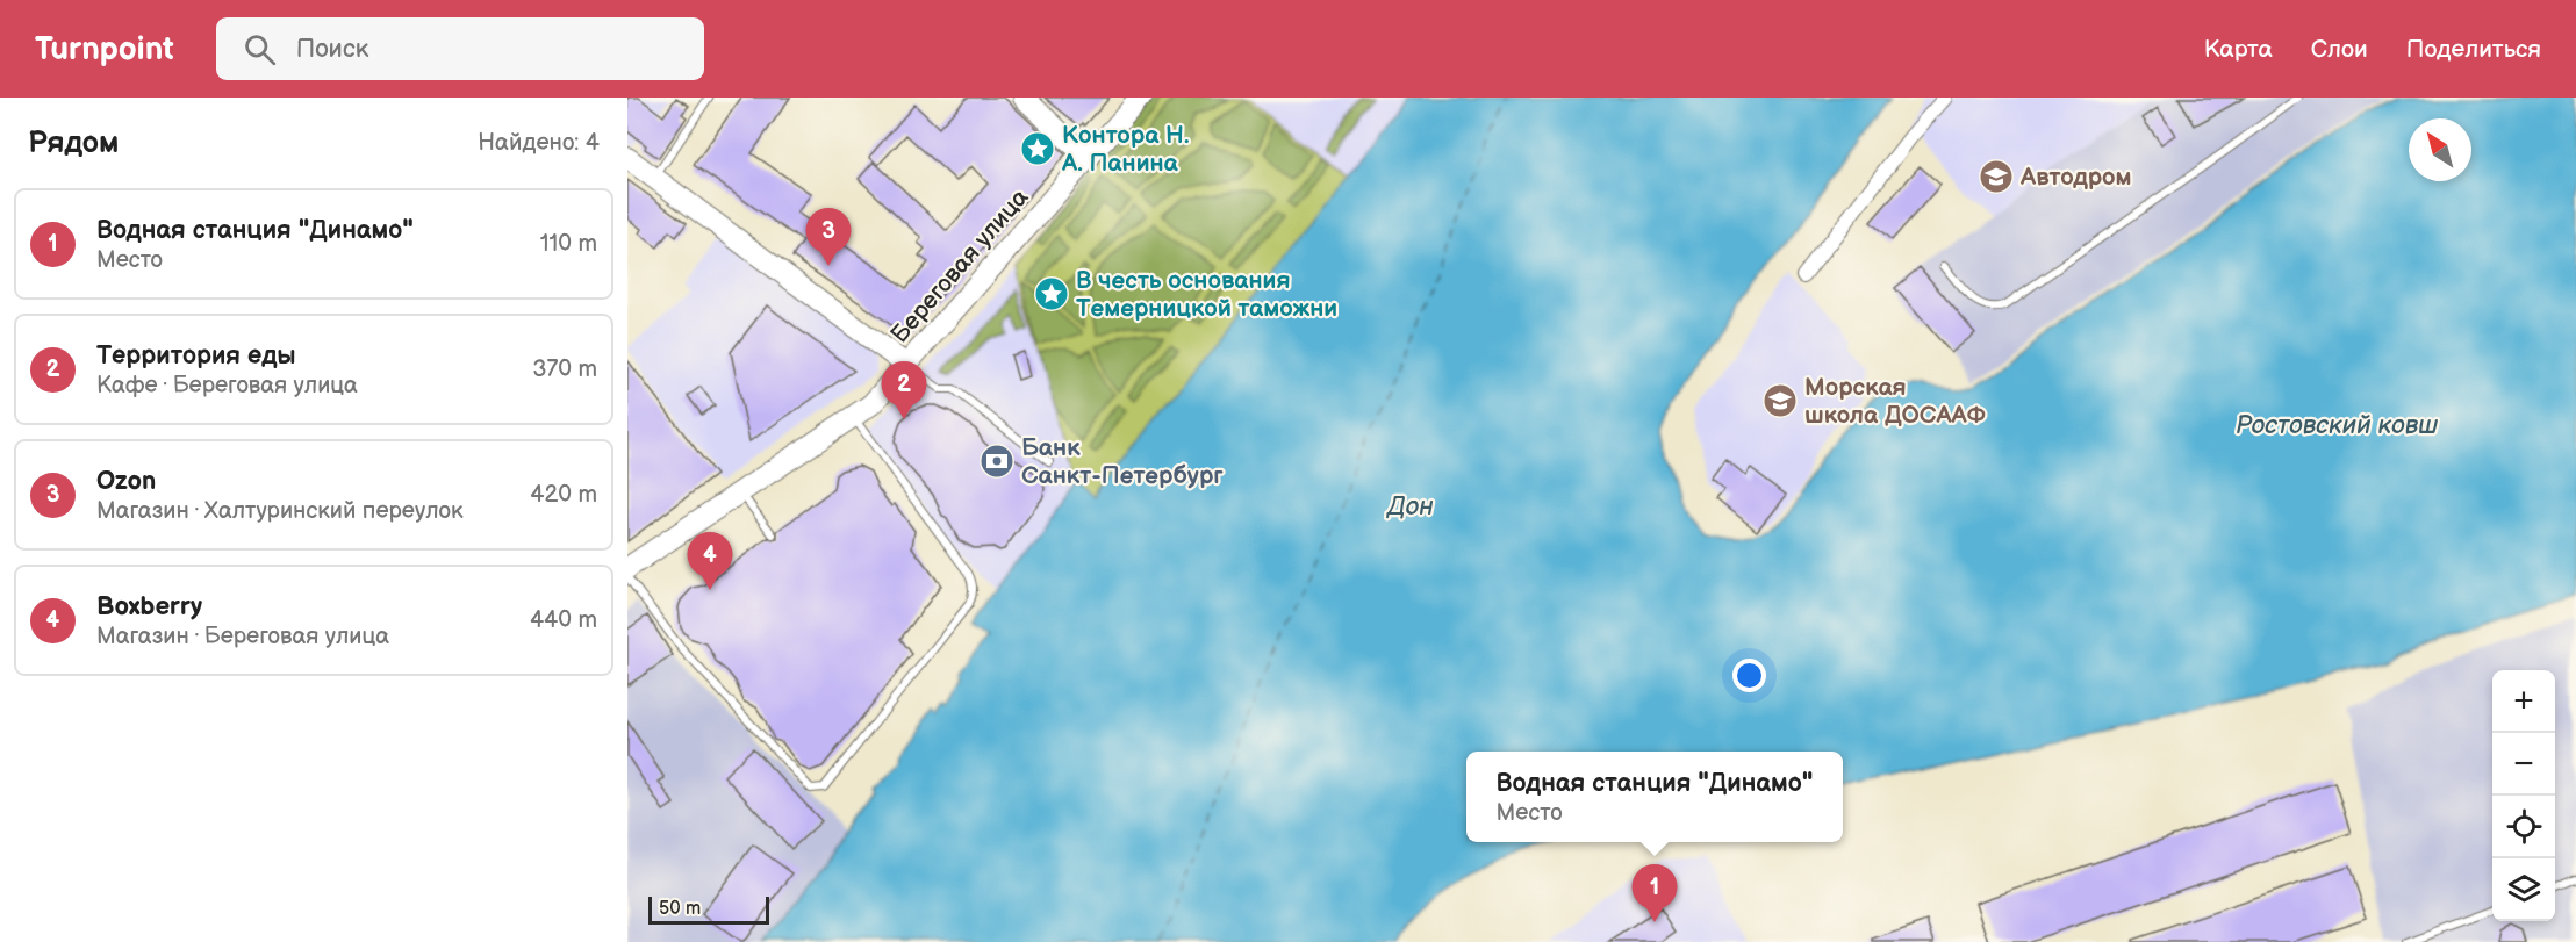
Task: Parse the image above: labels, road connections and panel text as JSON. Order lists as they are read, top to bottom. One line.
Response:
{"streets":{"main road":["Береговая улица"]},"water":["Ростовский ковш","Дон"],"places":{"place":["Контора Н. А. Панина","В честь основания Темерницкой таможни"],"school or university":["Автодром","Морская школа ДОСААФ"],"bank":["Банк Санкт-Петербург"]},"scale_bar":"50 m","north":"top left","page":{"header":"Turnpoint","search":"Поиск","nav":["Карта","Слои","Поделиться"],"heading":["Рядом","Найдено: 4"],"list":[{"mark":"1","name":"Водная станция \"Динамо\"","note":"Место","value":"110 m"},{"mark":"2","name":"Территория еды","note":"Кафе · Береговая улица","value":"370 m"},{"mark":"3","name":"Ozon","note":"Магазин · Халтуринский переулок","value":"420 m"},{"mark":"4","name":"Boxberry","note":"Магазин · Береговая улица","value":"440 m"}],"pins":["3","2","4","1"],"map_buttons":["+","−"],"popup":["Водная станция \"Динамо\"","Место"],"scale":"50 m"}}
